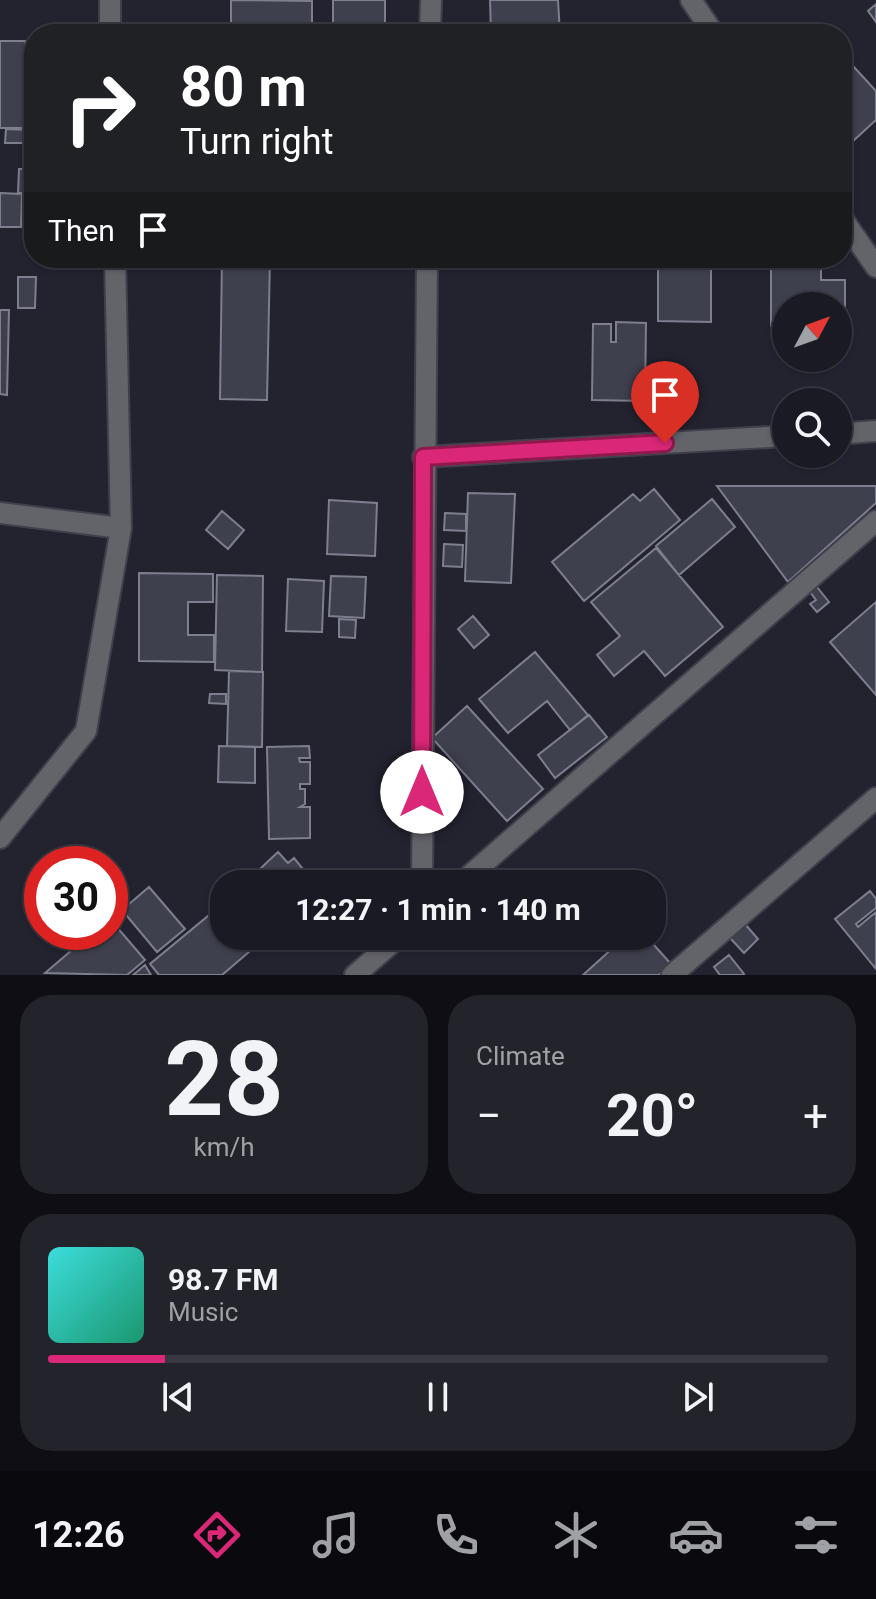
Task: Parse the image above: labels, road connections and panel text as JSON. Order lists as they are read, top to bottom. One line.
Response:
{"north":"top right","page":{"turn":["80 m","Turn right"],"then":"Then","limit":"30","trip":"12:27 · 1 min · 140 m","tile":[["28","km/h"],"Climate"],"heat":["−","20°","+"],"song":["98.7 FM","Music"],"tabs":"12:26"}}
